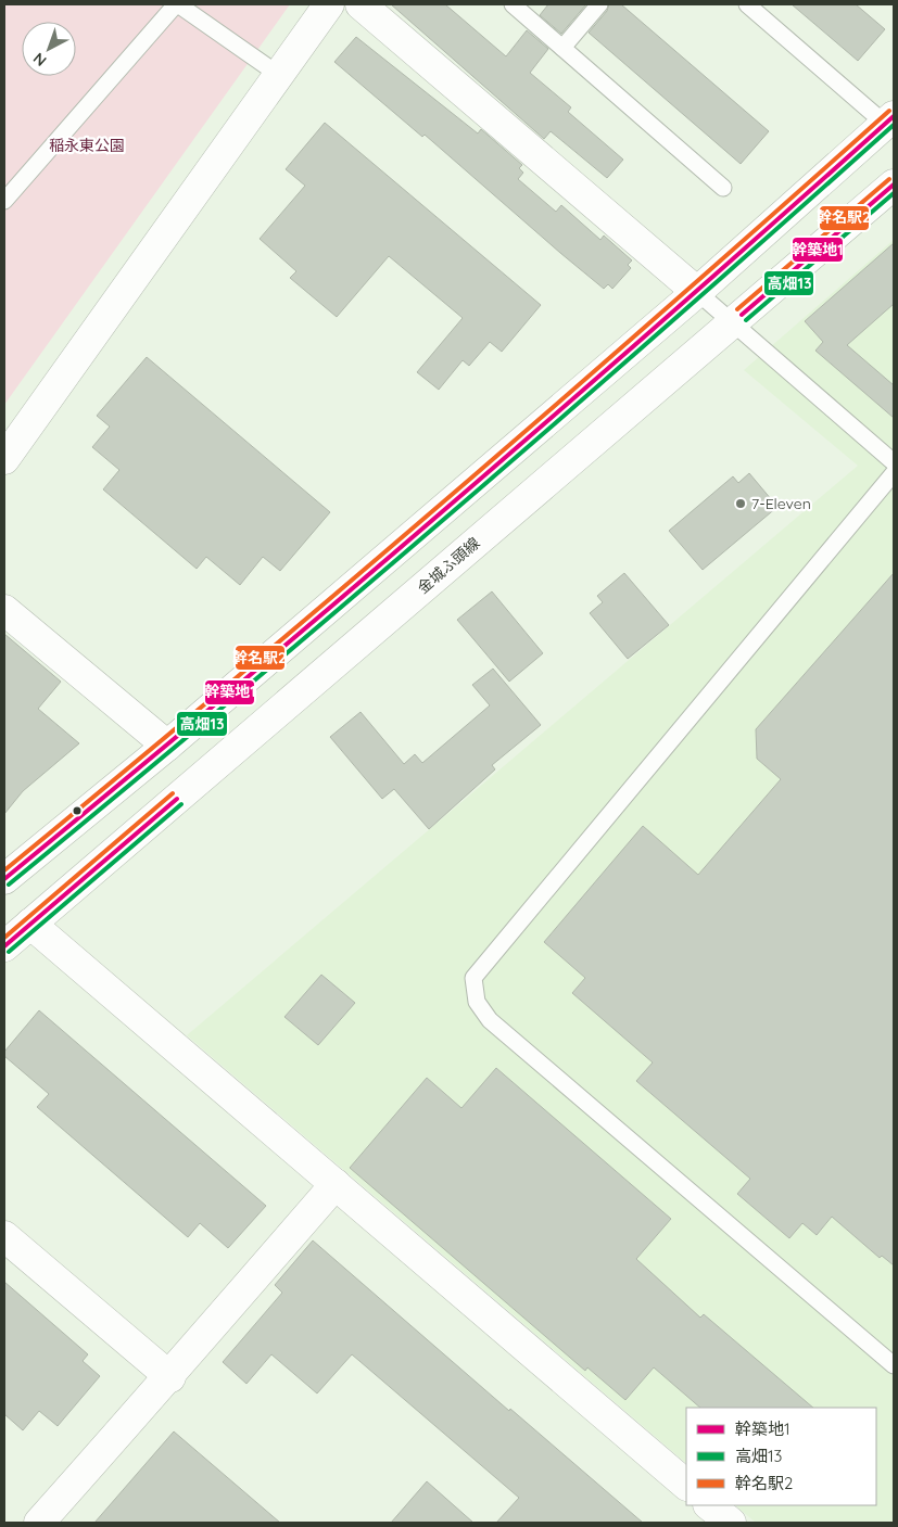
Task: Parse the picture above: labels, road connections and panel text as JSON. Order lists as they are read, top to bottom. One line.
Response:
{"streets":{"street":["金城ふ頭線"]},"parks":["稲永東公園"],"places":["7-Eleven"],"lines":["transit line 幹名駅2","transit line 幹築地1","transit line 高畑13"],"legend":["幹築地1","高畑13","幹名駅2"],"north":"bottom left"}
